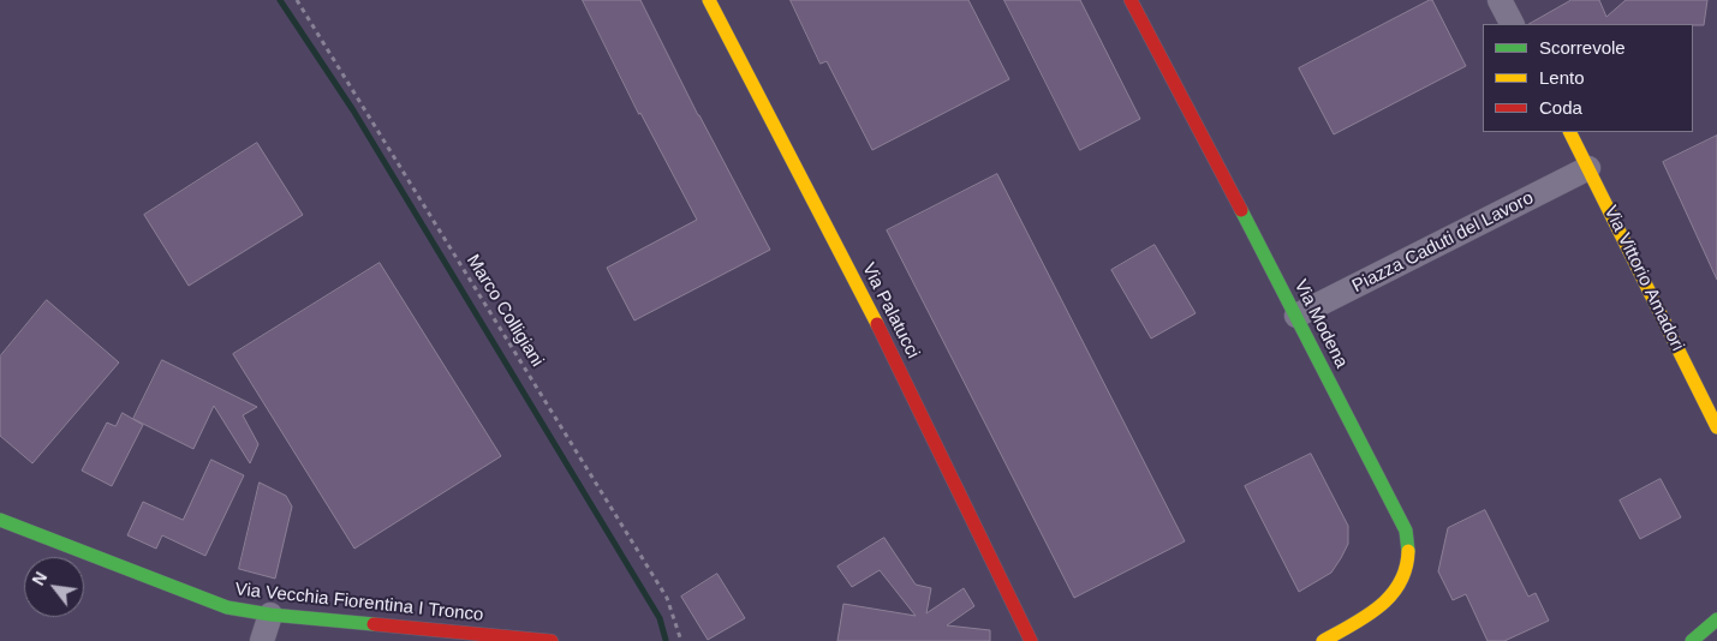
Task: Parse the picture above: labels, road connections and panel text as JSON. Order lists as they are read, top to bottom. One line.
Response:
{"streets":{"street":["Piazza Caduti del Lavoro","Via Vittorio Amadori","Via Palatucci","Via Modena","Via Vecchia Fiorentina I Tronco"],"path":["Marco Colligiani"]},"crossings":[["Piazza Caduti del Lavoro","Via Vittorio Amadori"],["Piazza Caduti del Lavoro","Via Modena"]],"legend":["Scorrevole","Lento","Coda"],"north":"top left"}
